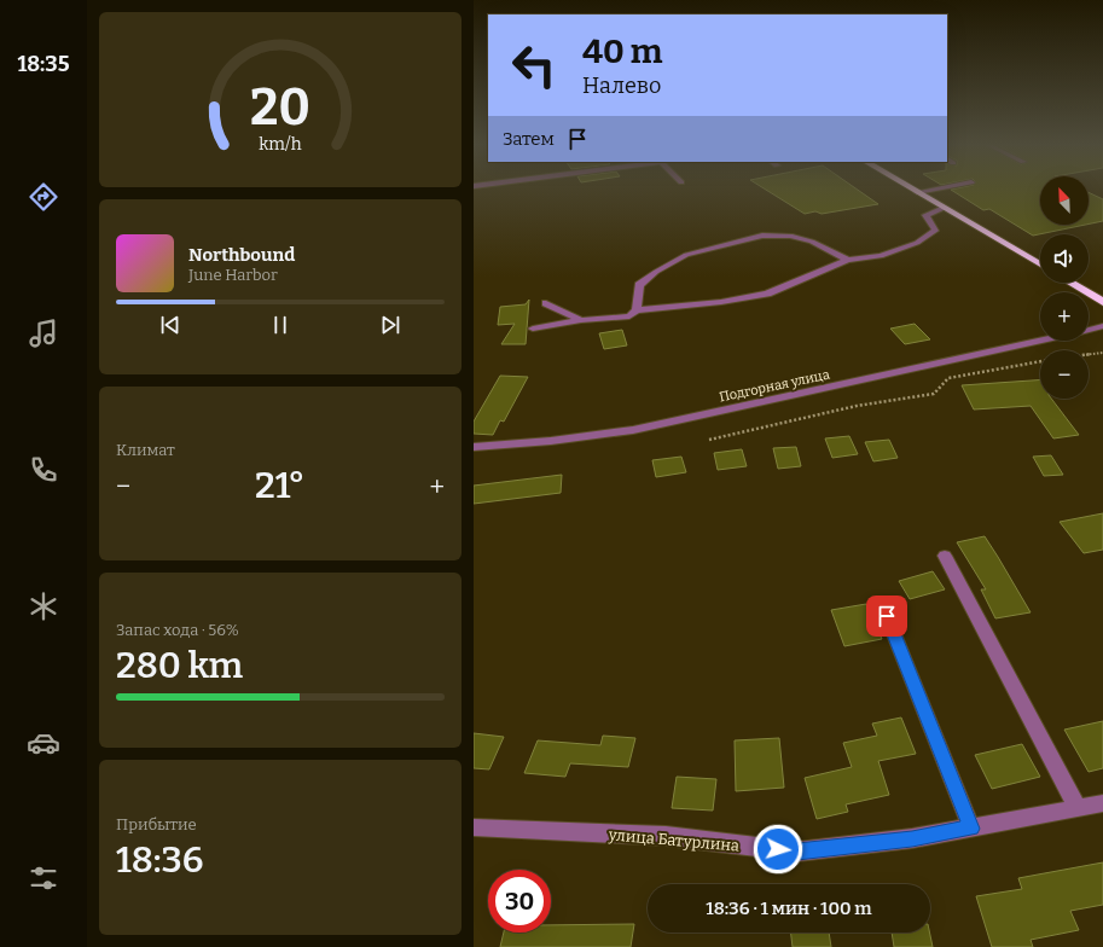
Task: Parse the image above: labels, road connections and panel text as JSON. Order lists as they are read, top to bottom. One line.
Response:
{"streets":{"street":["Подгорная улица","улица Батурлина"]},"north":"top left","page":{"tabs":"18:35","turn":["40 m","Налево"],"then":"Затем","map_buttons":["+","−"],"song":["Northbound","June Harbor"],"tile":["Климат",["Запас хода · 56%","280 km"],["Прибытие","18:36"]],"heat":["−","21°","+"],"limit":"30","trip":"18:36 · 1 мин · 100 m","gauge":["20","km/h"]}}
